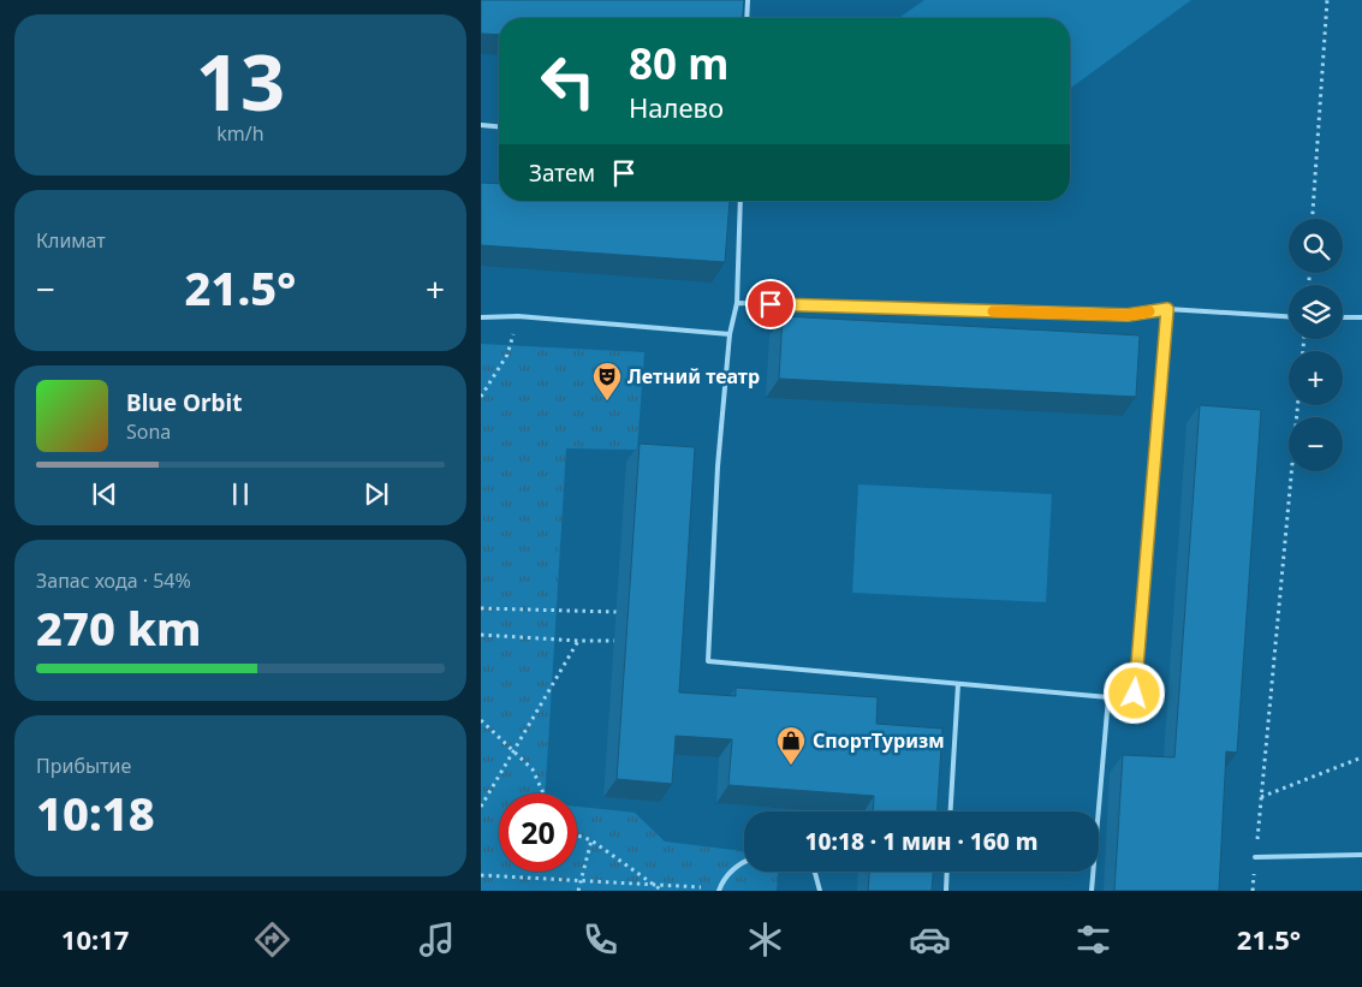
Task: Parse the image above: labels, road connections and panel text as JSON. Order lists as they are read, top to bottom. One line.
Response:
{"places":{"theatre":["Летний театр"],"shop":["СпортТуризм"]},"page":{"tile":[["13","km/h"],"Климат",["Запас хода · 54%","270 km"],["Прибытие","10:18"]],"turn":["80 m","Налево"],"then":"Затем","map_buttons":["+","−"],"heat":["−","21.5°","+"],"song":["Blue Orbit","Sona"],"limit":"20","trip":"10:18 · 1 мин · 160 m","tabs":["10:17","21.5°"]}}
